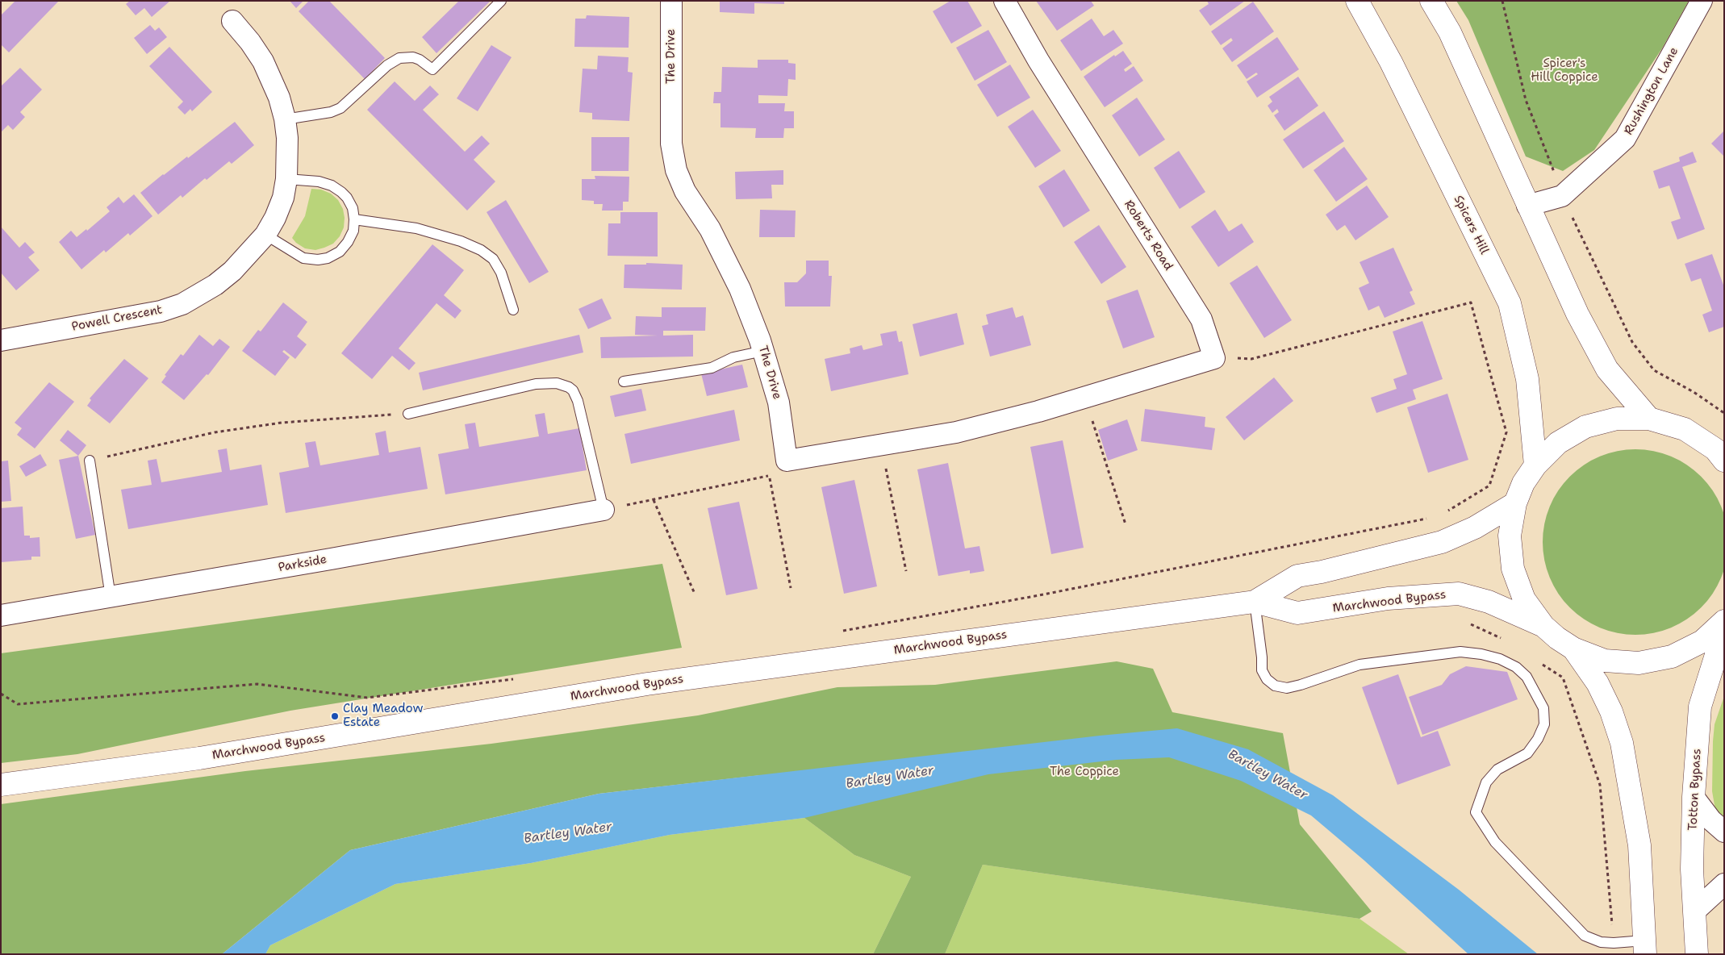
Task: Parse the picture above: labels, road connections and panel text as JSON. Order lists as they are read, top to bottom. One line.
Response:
{"streets":{"main road":["Spicers Hill","Marchwood Bypass","Totton Bypass"],"street":["The Drive","Rushington Lane","Roberts Road","Powell Crescent","Parkside"]},"water":["Bartley Water"],"parks":["Spicer's Hill Coppice","The Coppice"],"places":["Clay Meadow Estate"]}
